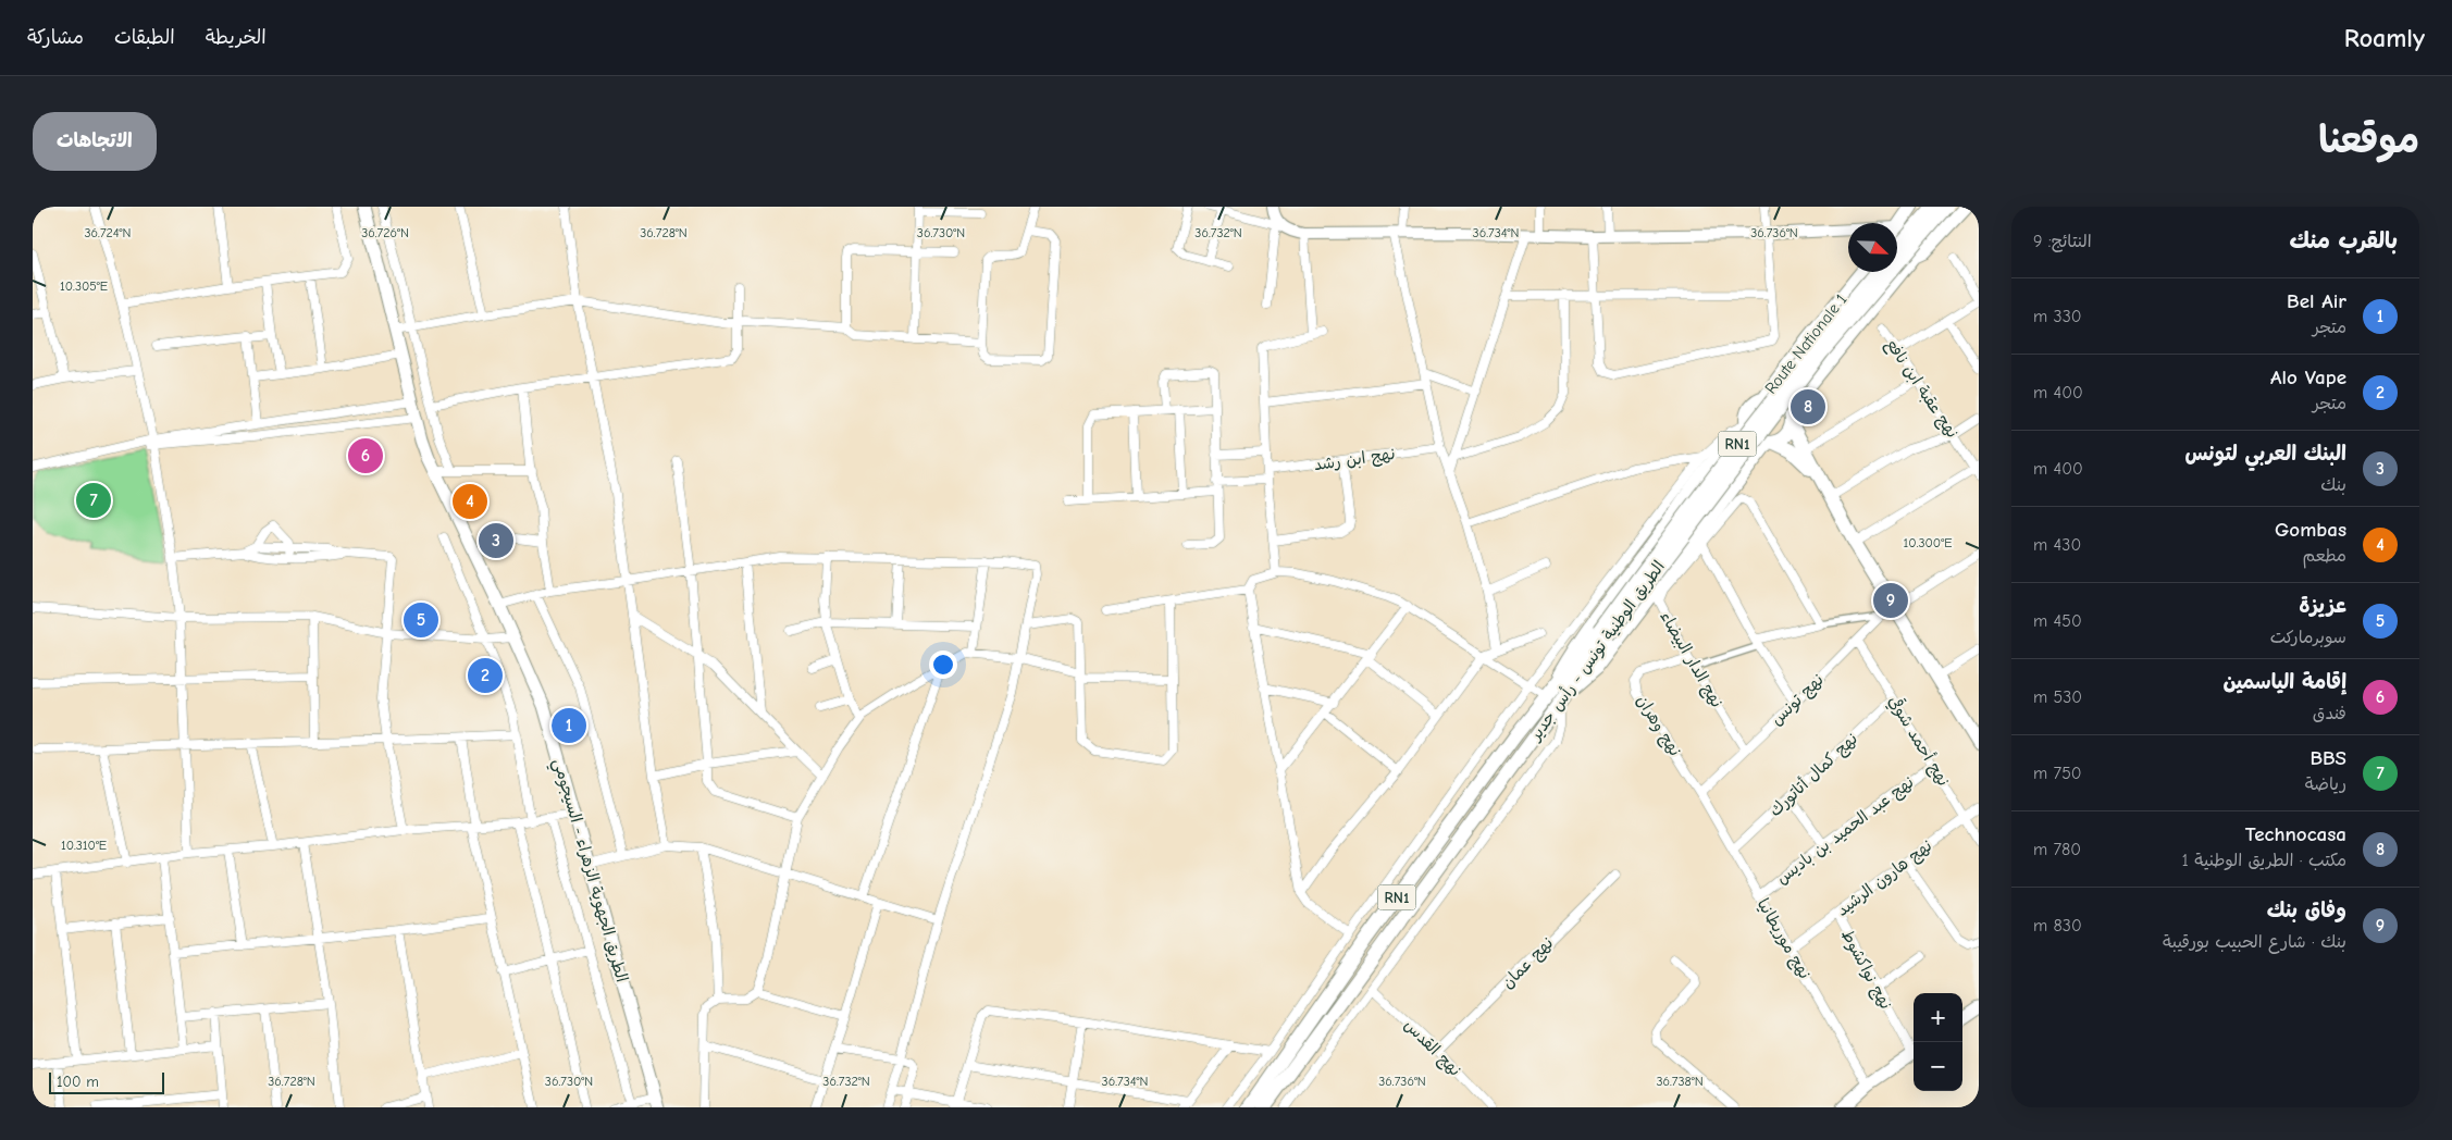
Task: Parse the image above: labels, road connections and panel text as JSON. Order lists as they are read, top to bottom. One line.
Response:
{"streets":{"main road":["Route Nationale 1","RN1","الطريق الوطنية تونس - رأس جدير","الطريق الجهوية الزهراء - السيجومي"],"street":["نهج عقبة ابن نافع","نهج ابن رشد","نهج الدار البيضاء","نهج تونس","نهج وهران","نهج أحمد شوقي","نهج كمال أتاتورك","نهج عبد الحميد بن باديس","نهج هارون الرشيد","نهج موريطانيا","نهج عمان","نهج نواكشوط","نهج القدس"]},"crossings":[["Route Nationale 1","RN1"],["نهج الدار البيضاء","نهج تونس"],["نهج الدار البيضاء","نهج وهران"],["نهج تونس","نهج وهران"],["نهج تونس","نهج أحمد شوقي"],["نهج تونس","نهج موريطانيا"],["نهج وهران","نهج موريطانيا"],["نهج أحمد شوقي","نهج كمال أتاتورك"],["نهج أحمد شوقي","نهج عبد الحميد بن باديس"],["نهج أحمد شوقي","نهج هارون الرشيد"],["نهج كمال أتاتورك","نهج موريطانيا"],["نهج عبد الحميد بن باديس","نهج موريطانيا"],["نهج هارون الرشيد","نهج موريطانيا"],["نهج هارون الرشيد","نهج نواكشوط"],["نهج عمان","نهج القدس"]],"scale_bar":"100 m","north":"bottom right","page":{"header":"Roamly","nav":["الخريطة","الطبقات","مشاركة"],"title":"موقعنا","buttons":"الاتجاهات","heading":["بالقرب منك","النتائج: 9"],"list":[{"mark":"1","name":"Bel Air","note":"متجر","value":"330 m"},{"mark":"2","name":"Alo Vape","note":"متجر","value":"400 m"},{"mark":"3","name":"البنك العربي لتونس","note":"بنك","value":"400 m"},{"mark":"4","name":"Gombas","note":"مطعم","value":"430 m"},{"mark":"5","name":"عزيزة","note":"سوبرماركت","value":"450 m"},{"mark":"6","name":"إقامة الياسمين","note":"فندق","value":"530 m"},{"mark":"7","name":"BBS","note":"رياضة","value":"750 m"},{"mark":"8","name":"Technocasa","note":"مكتب · الطريق الوطنية 1","value":"780 m"},{"mark":"9","name":"وفاق بنك","note":"بنك · شارع الحبيب بورقيبة","value":"830 m"}],"pins":["8","6","7","4","3","9","5","2","1"],"map_buttons":["+","−"],"scale":"100 m"},"coordinates":["36.724°N","36.726°N","36.728°N","36.730°N","36.732°N","36.734°N","36.736°N","10.305°E","10.300°E","10.310°E","36.738°N"]}
